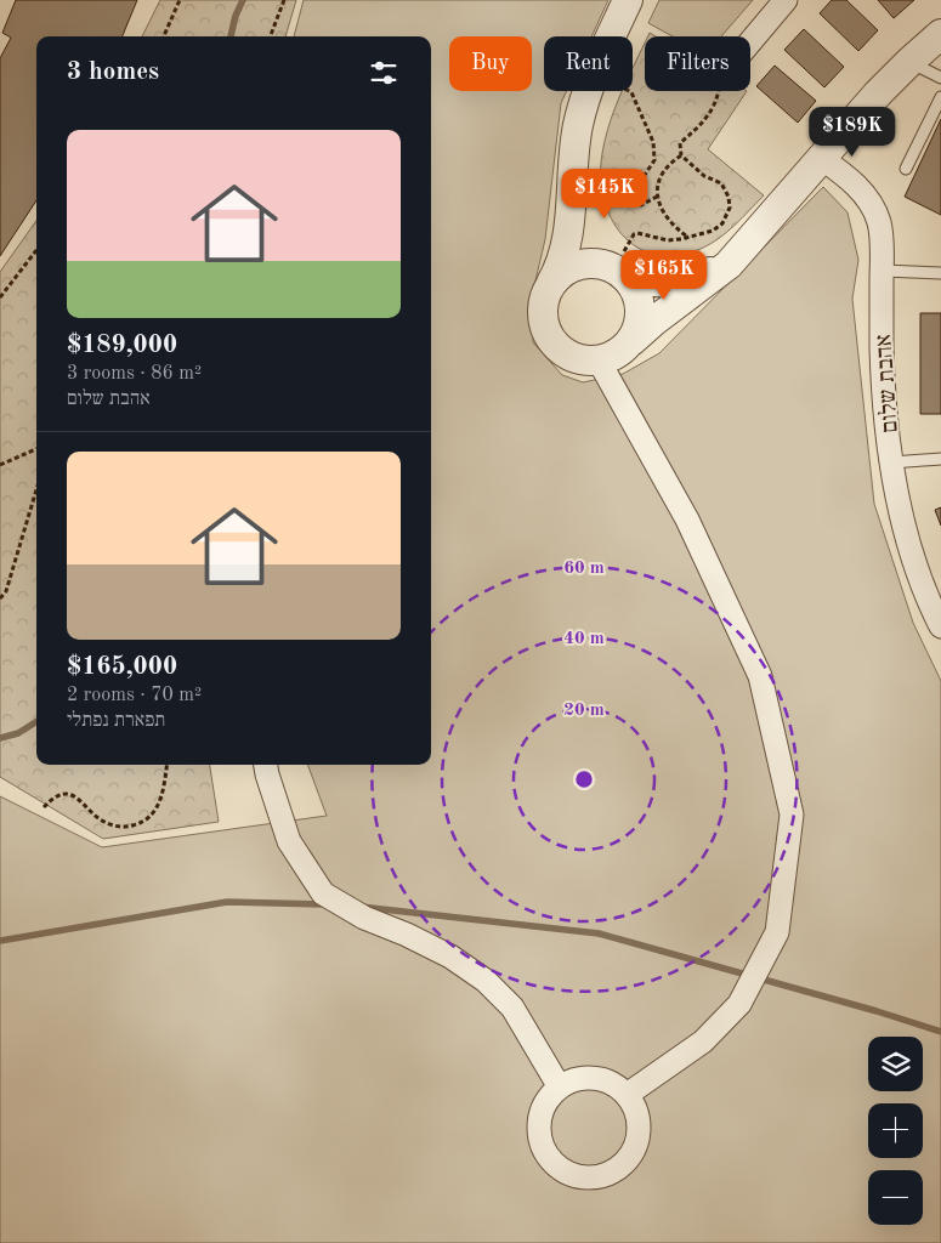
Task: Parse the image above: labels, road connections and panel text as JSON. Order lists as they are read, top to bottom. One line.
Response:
{"streets":{"street":["אהבת שלום"]},"page":{"chip":["Buy","Rent","Filters"],"heading":"3 homes","price":["$189K","$145K","$165K"],"list":[{"name":"$189,000","note":"3 rooms · 86 m² · אהבת שלום"},{"name":"$165,000","note":"2 rooms · 70 m² · תפארת נפתלי"}],"map_buttons":["+","−"]},"rings":["60 m","40 m","20 m"]}
